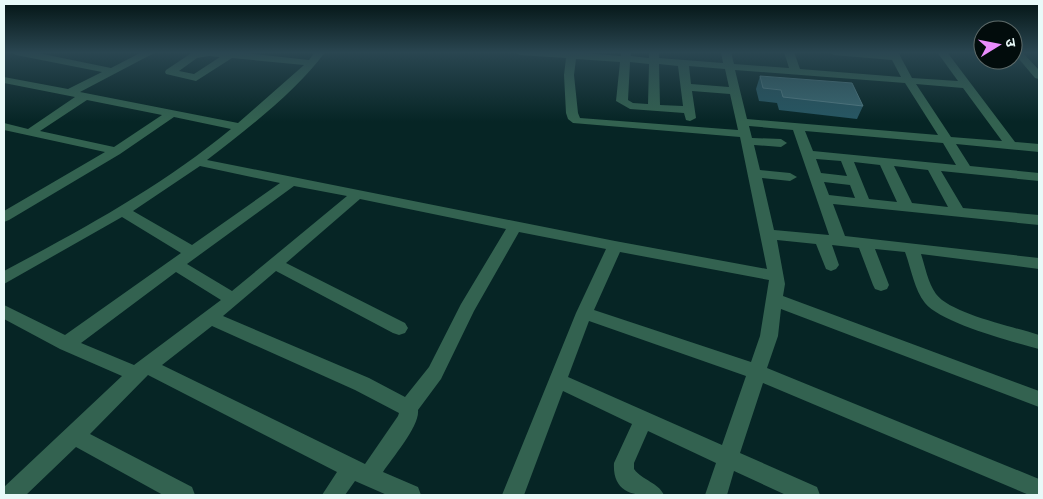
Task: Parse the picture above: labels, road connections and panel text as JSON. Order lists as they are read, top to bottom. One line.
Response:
{"north":"right"}
